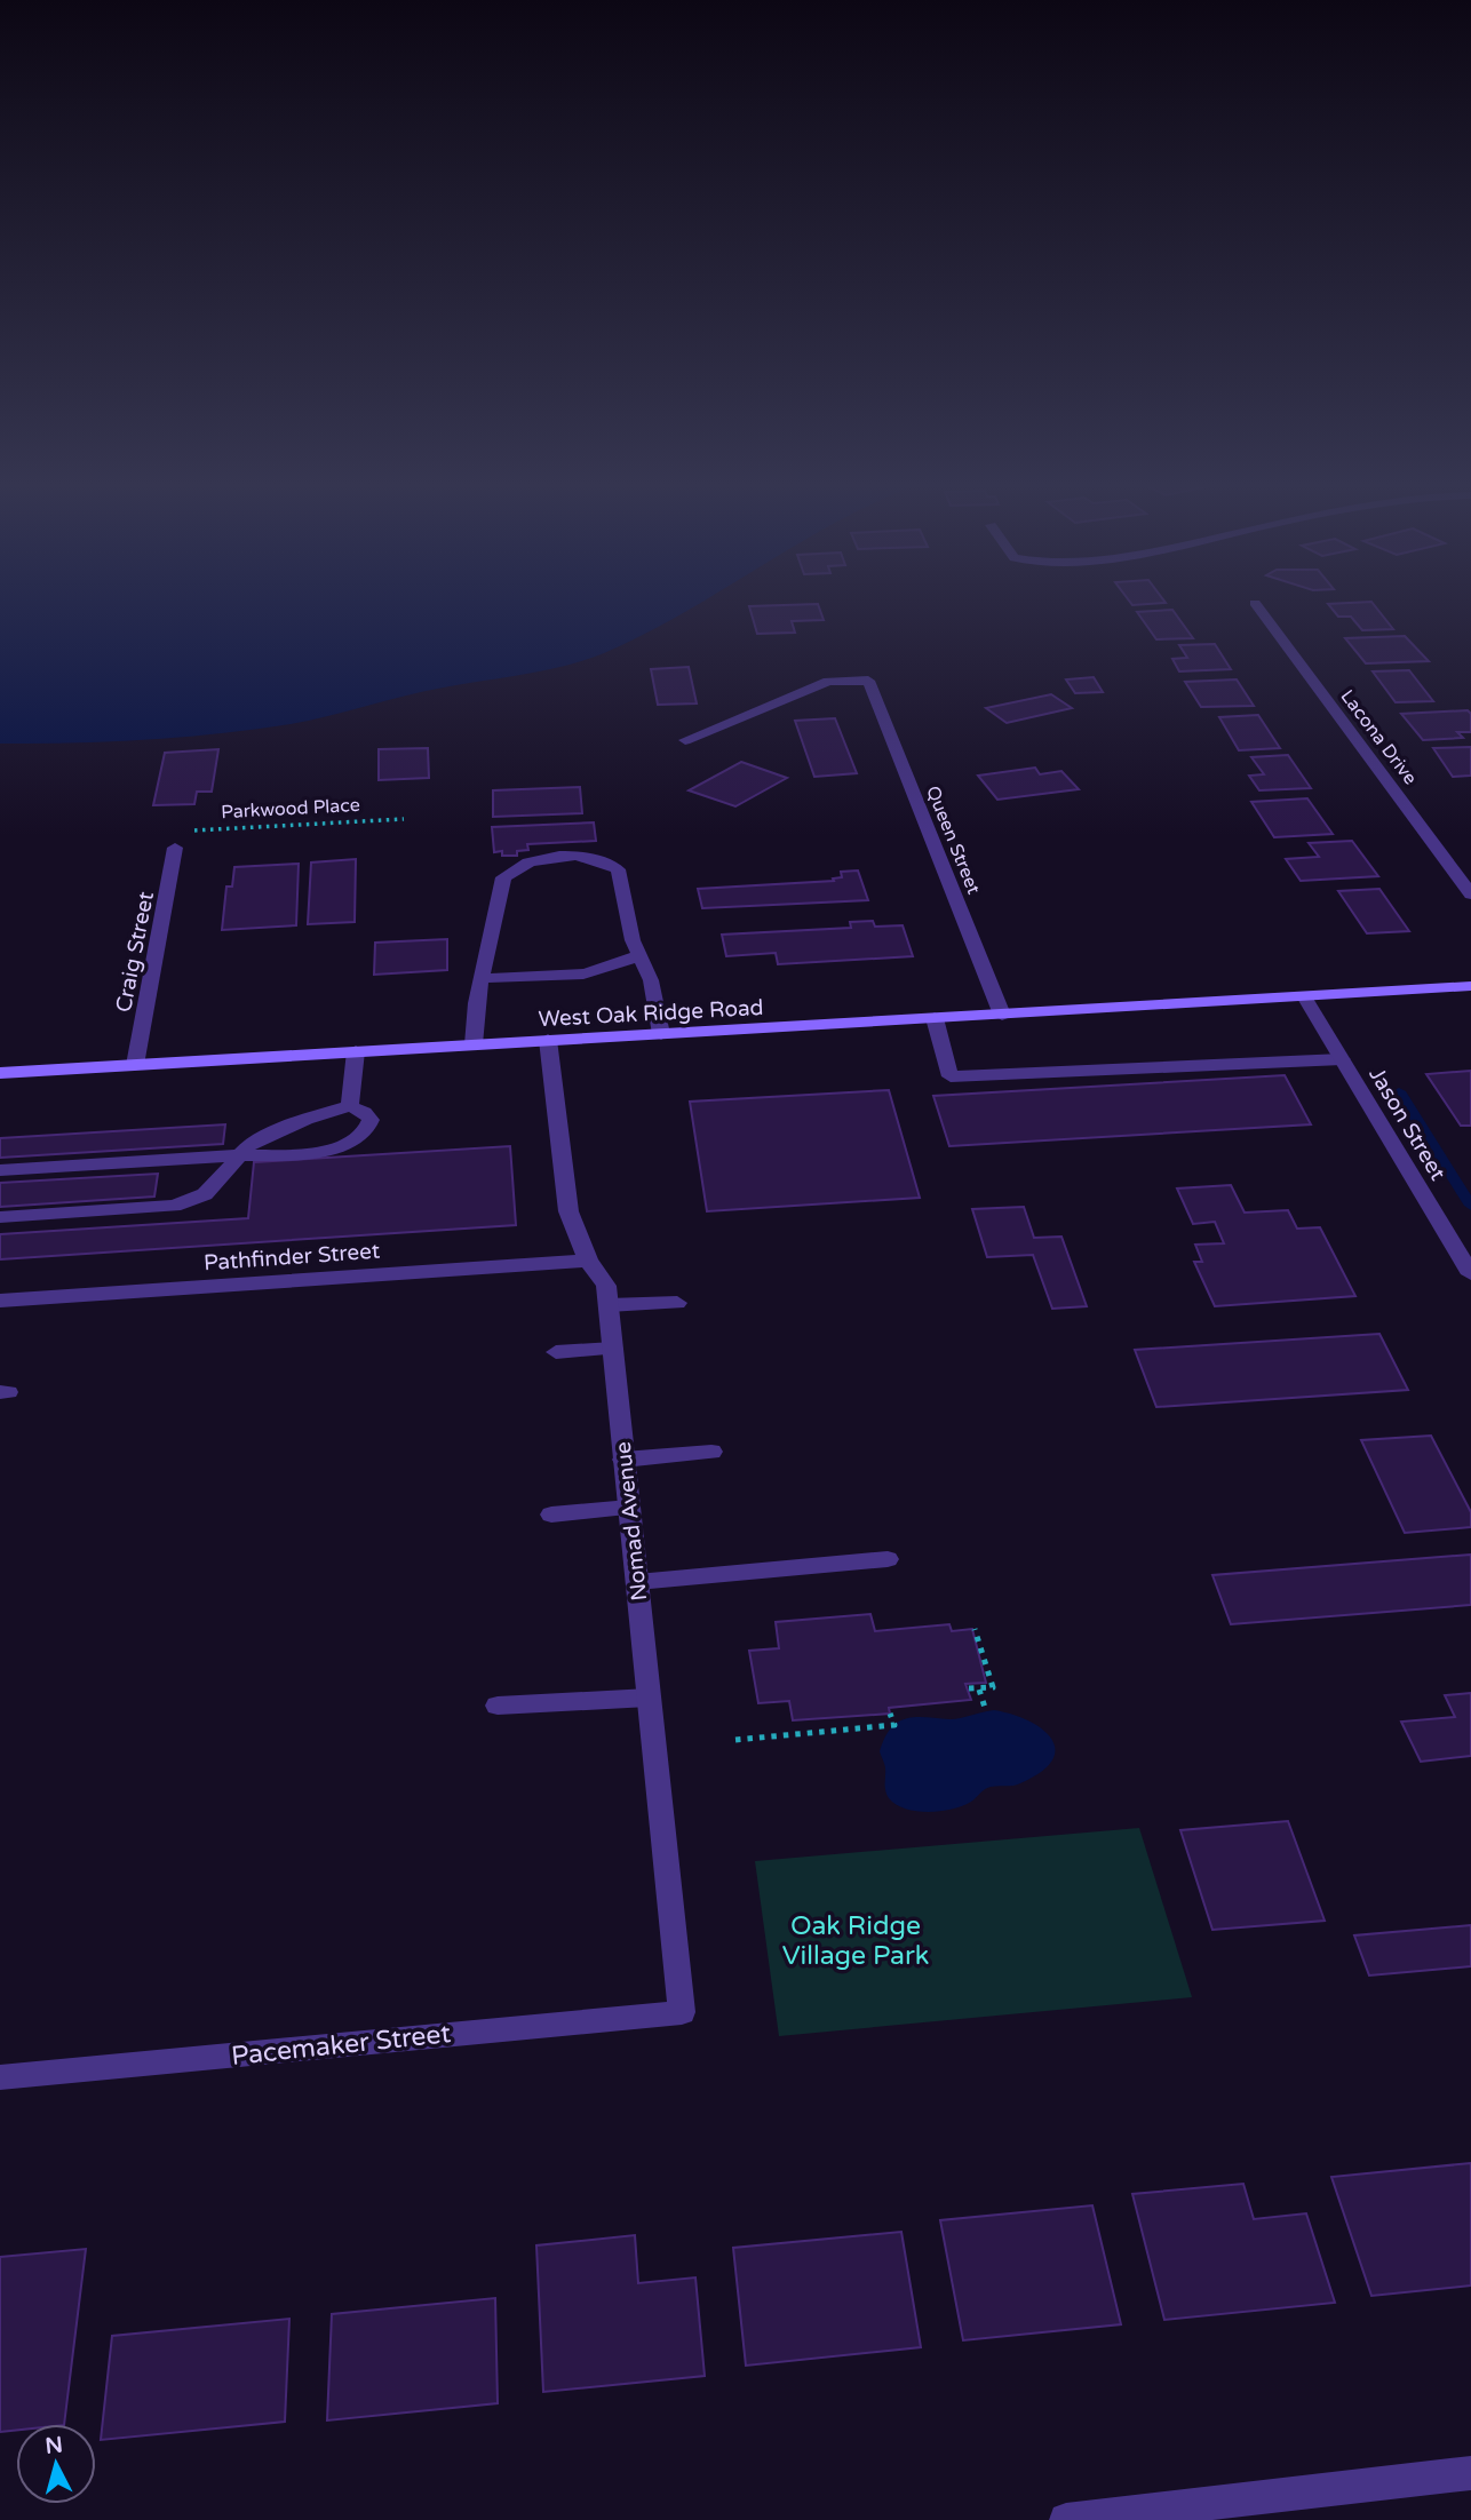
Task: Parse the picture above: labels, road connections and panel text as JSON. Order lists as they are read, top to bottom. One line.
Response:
{"streets":{"main road":["West Oak Ridge Road"],"street":["Lacona Drive","Queen Street","Craig Street","Jason Street","Pathfinder Street","Nomad Avenue","Pacemaker Street"],"path":["Parkwood Place"]},"crossings":[["Queen Street","West Oak Ridge Road"],["Craig Street","West Oak Ridge Road"],["West Oak Ridge Road","Jason Street"],["West Oak Ridge Road","Nomad Avenue"],["Pathfinder Street","Nomad Avenue"],["Nomad Avenue","Pacemaker Street"]],"parks":["Oak Ridge Village Park"],"north":"top"}
